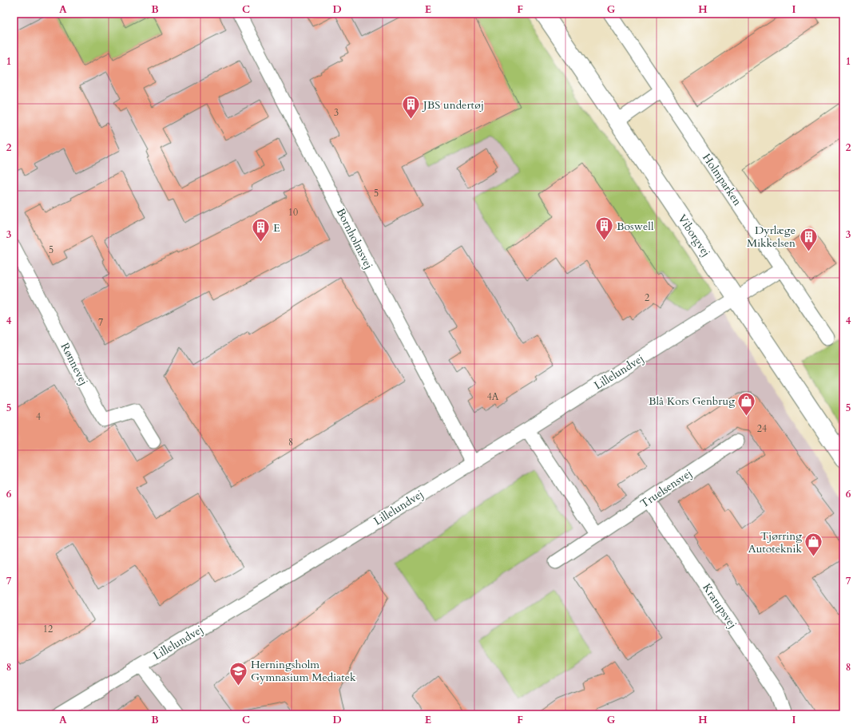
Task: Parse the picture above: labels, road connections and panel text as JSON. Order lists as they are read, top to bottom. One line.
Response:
{"streets":{"street":["Holmparken","Viborgvej","Bornholmsvej","Rønnevej","Lillelundvej","Truelsensvej","Krarupsvej"]},"crossings":[["Viborgvej","Lillelundvej"],["Bornholmsvej","Lillelundvej"],["Truelsensvej","Krarupsvej"]],"places":{"building":["JBS undertøj","Boswell","E","Dyrlæge Mikkelsen"],"shop":["Blå Kors Genbrug","Tjørring Autoteknik"],"school or university":["Herningsholm Gymnasium Mediatek"]},"house_numbers":["3","5","10","5","2","7","4A","4","24","8","12"],"grid":{"columns":["A","B","C","D","E","F","G","H","I"],"rows":["1","2","3","4","5","6","7","8"]}}
